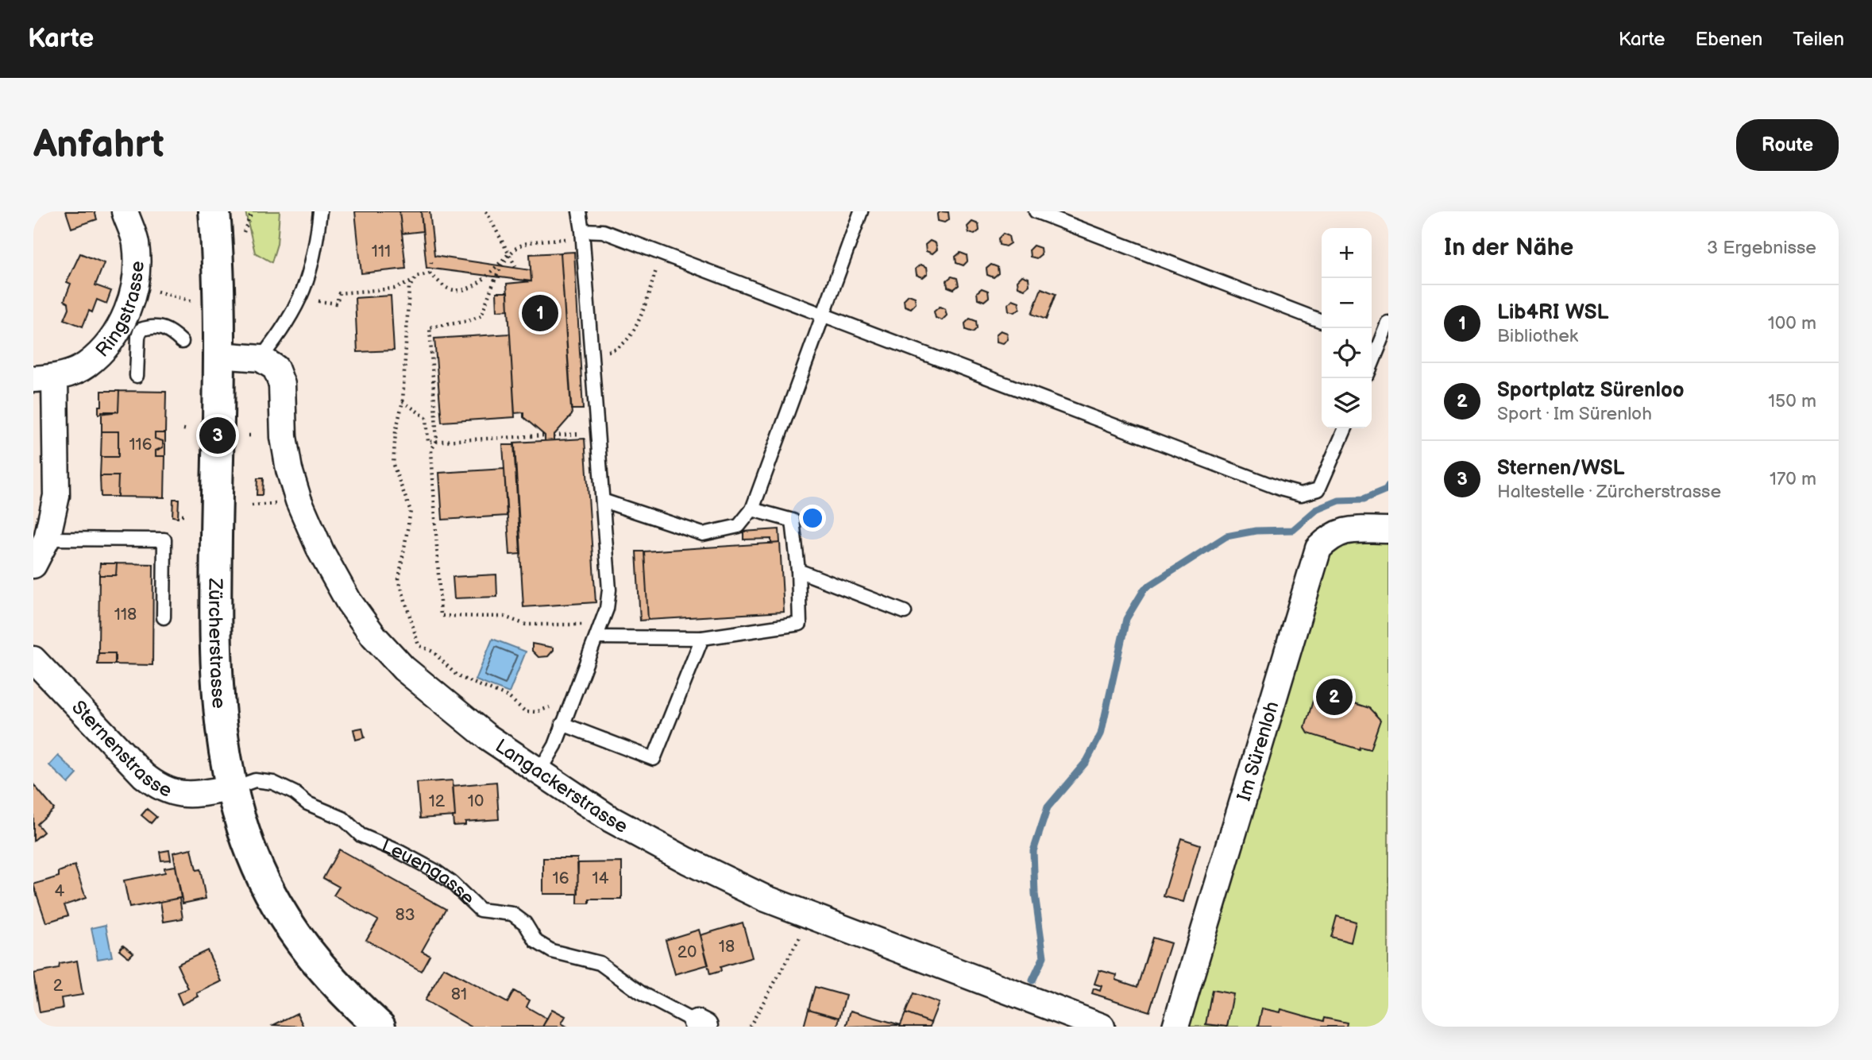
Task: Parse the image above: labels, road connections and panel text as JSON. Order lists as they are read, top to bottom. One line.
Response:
{"streets":{"main road":["Zürcherstrasse"],"street":["Ringstrasse","Sternenstrasse","Im Sürenloh","Langackerstrasse"],"lane":["Leuengasse"]},"crossings":[["Zürcherstrasse","Sternenstrasse"],["Zürcherstrasse","Leuengasse"],["Sternenstrasse","Leuengasse"]],"house_numbers":["111","116","118","12","10","16","14","4","83","18","20","2","81"],"page":{"header":"Karte","nav":["Karte","Ebenen","Teilen"],"buttons":"Route","title":"Anfahrt","heading":["In der Nähe","3 Ergebnisse"],"map_buttons":["+","−"],"list":[{"mark":"1","name":"Lib4RI WSL","note":"Bibliothek","value":"100 m"},{"mark":"2","name":"Sportplatz Sürenloo","note":"Sport · Im Sürenloh","value":"150 m"},{"mark":"3","name":"Sternen/WSL","note":"Haltestelle · Zürcherstrasse","value":"170 m"}],"pins":["1","3","2"]}}
